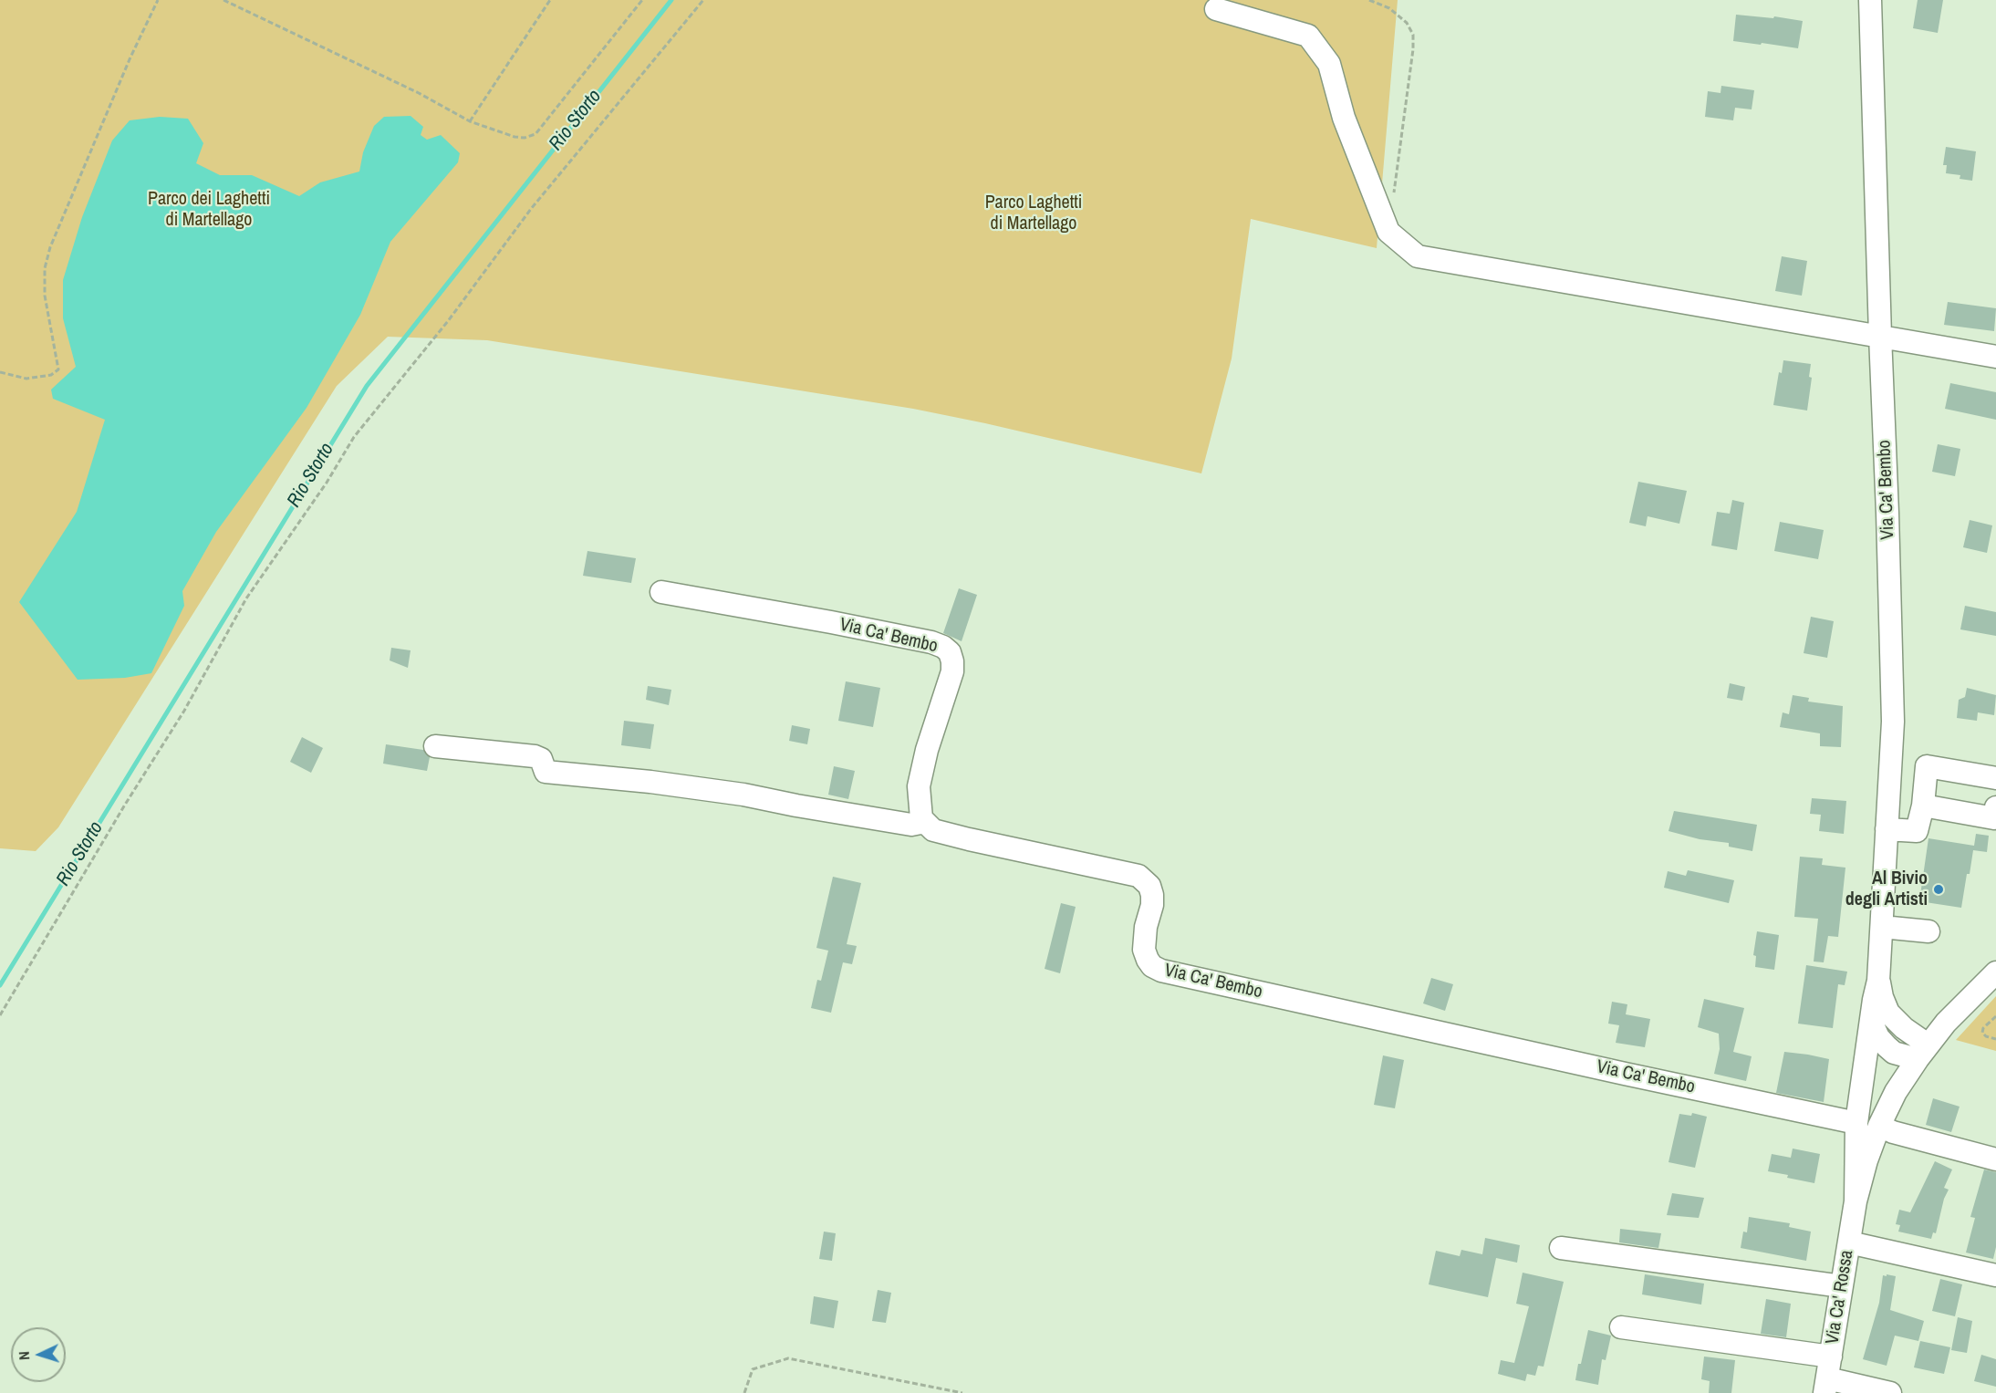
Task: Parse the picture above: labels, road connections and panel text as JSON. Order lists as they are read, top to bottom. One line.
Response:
{"streets":{"street":["Via Ca' Bembo","Via Ca' Rossa"]},"crossings":[["Via Ca' Bembo","Via Ca' Rossa"]],"water":["Rio Storto"],"parks":["Parco dei Laghetti di Martellago","Parco Laghetti di Martellago"],"places":["Al Bivio degli Artisti"],"north":"left"}
